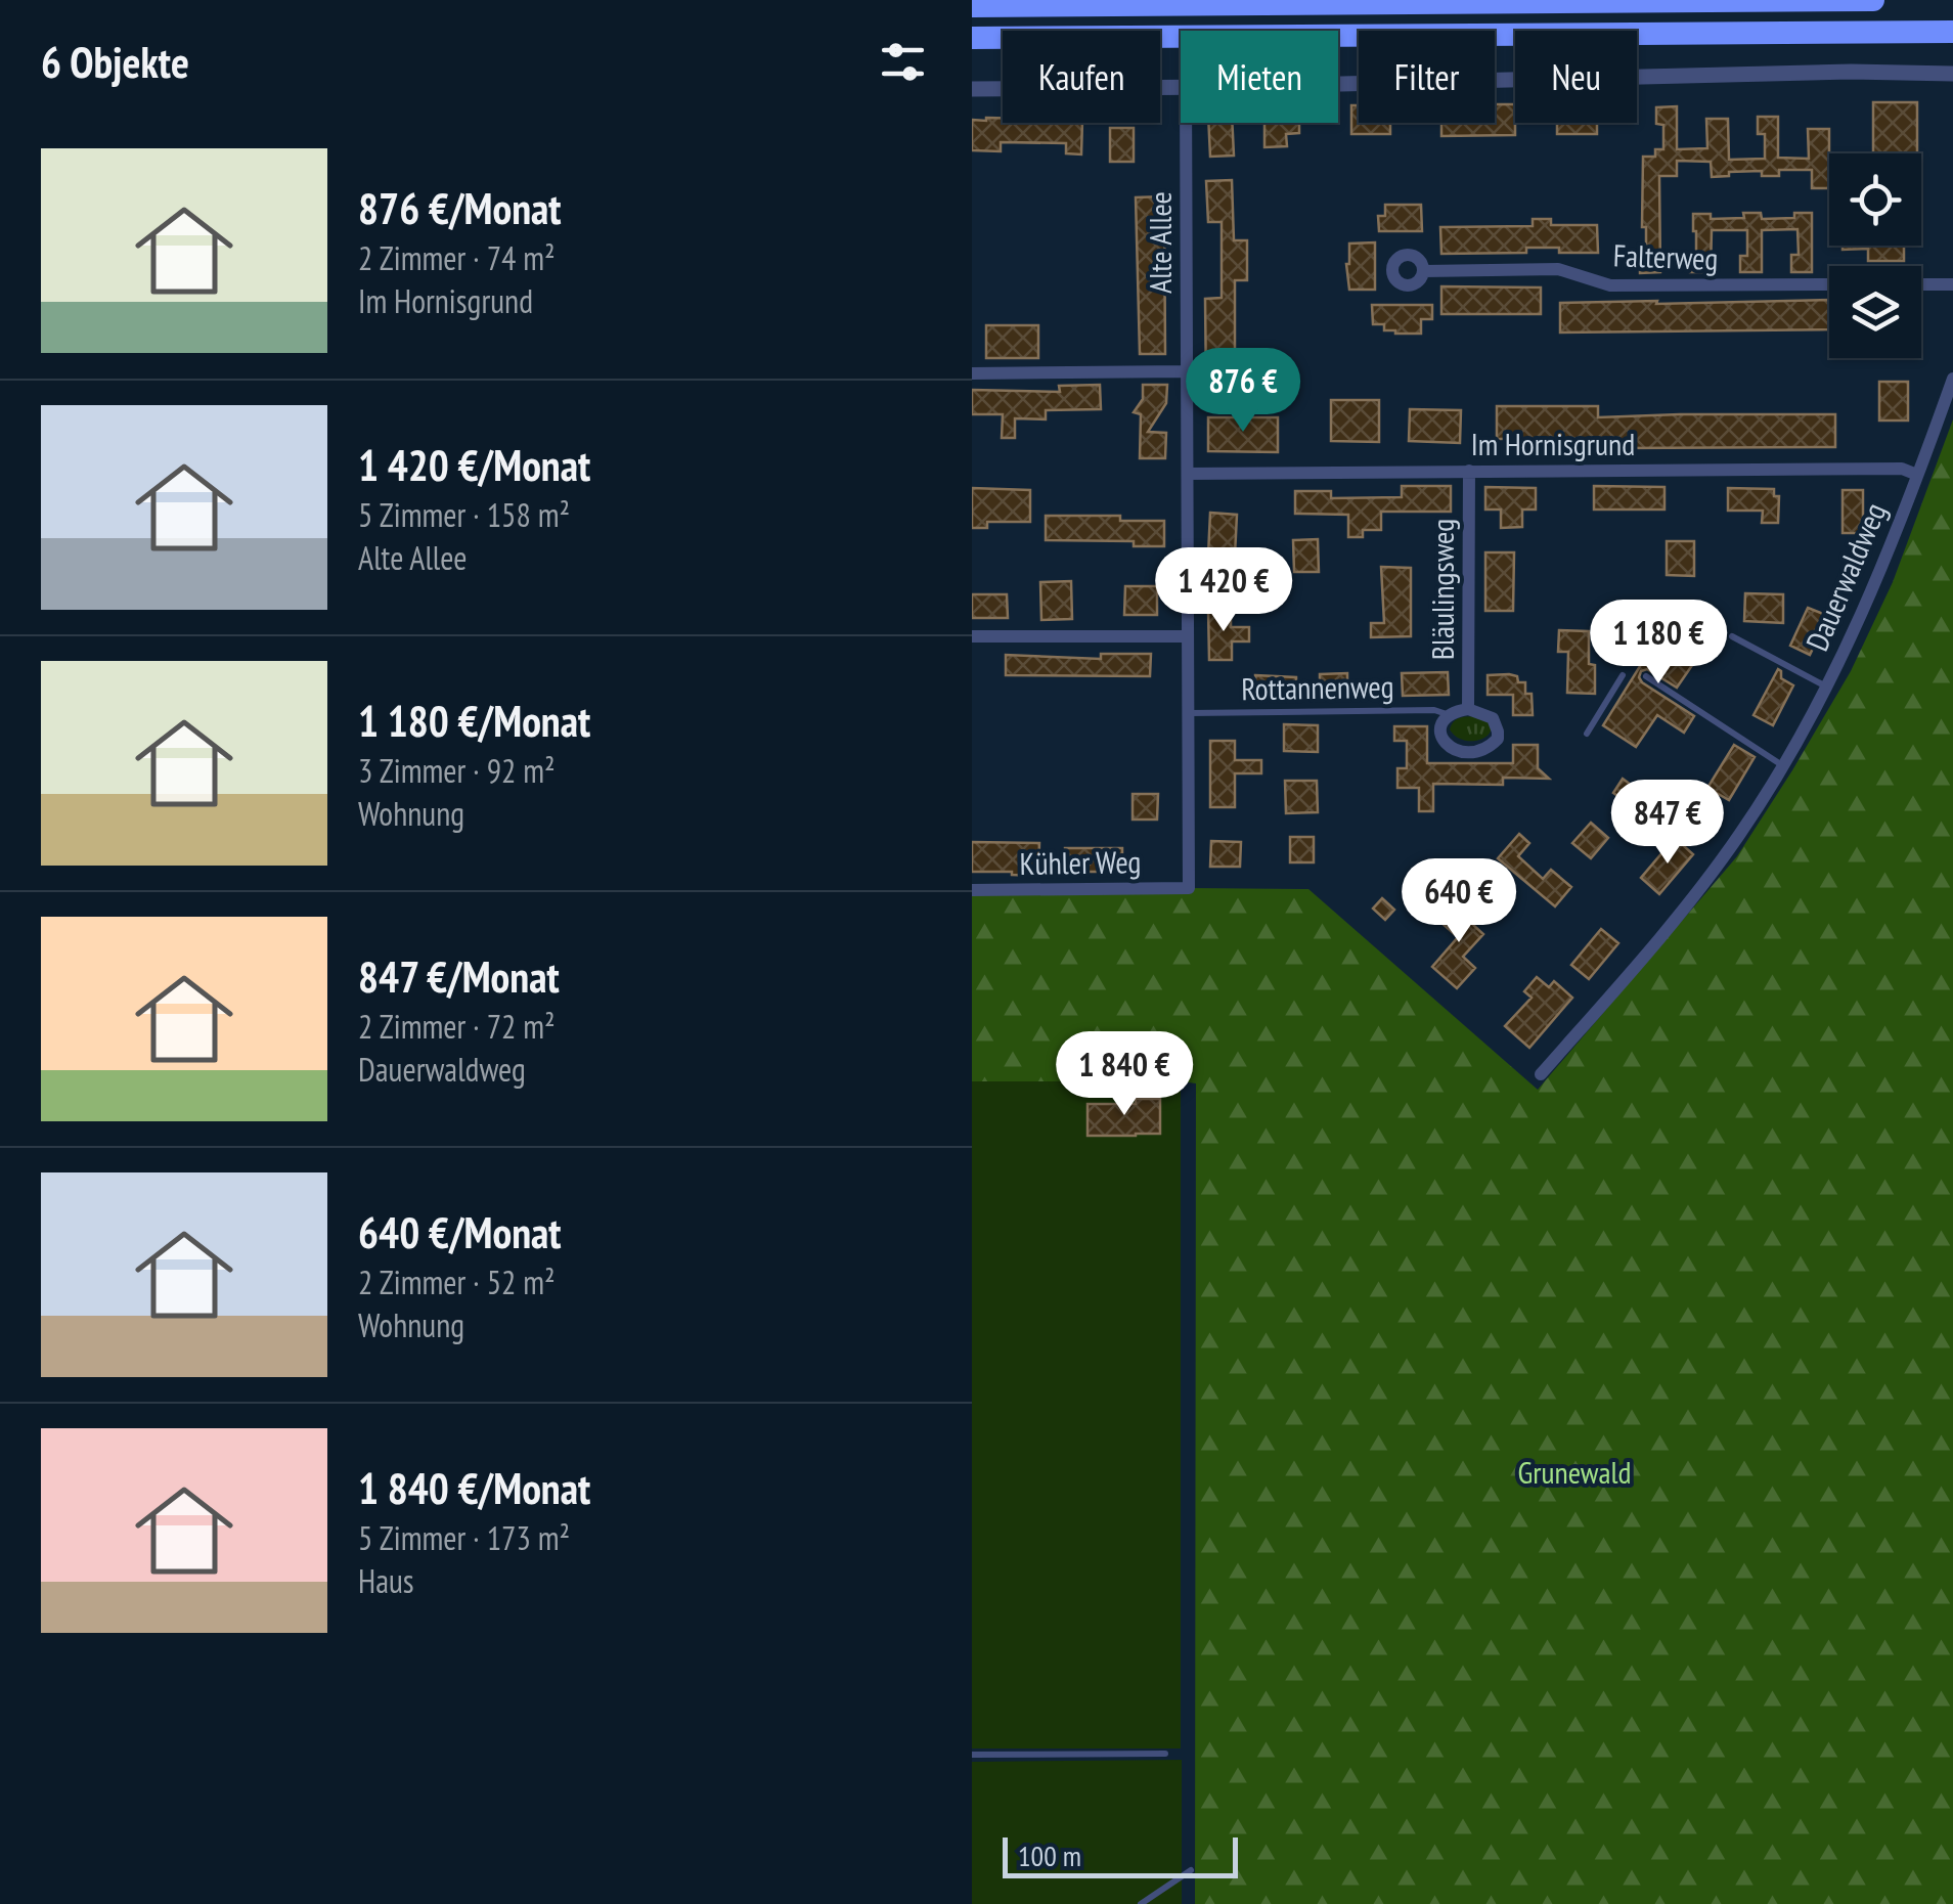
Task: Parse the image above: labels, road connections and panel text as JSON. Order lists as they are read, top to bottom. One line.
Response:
{"streets":{"street":["Alte Allee","Falterweg","Im Hornisgrund","Dauerwaldweg","Bläulingsweg","Kühler Weg"],"lane":["Rottannenweg"]},"crossings":[["Alte Allee","Im Hornisgrund"],["Alte Allee","Rottannenweg"],["Alte Allee","Kühler Weg"],["Im Hornisgrund","Dauerwaldweg"],["Im Hornisgrund","Bläulingsweg"],["Bläulingsweg","Rottannenweg"]],"parks":["Grunewald"],"scale_bar":"100 m","page":{"heading":"6 Objekte","chip":["Kaufen","Mieten","Filter","Neu"],"list":[{"name":"876 €/Monat","note":"2 Zimmer · 74 m² · Im Hornisgrund"},{"name":"1 420 €/Monat","note":"5 Zimmer · 158 m² · Alte Allee"},{"name":"1 180 €/Monat","note":"3 Zimmer · 92 m² · Wohnung"},{"name":"847 €/Monat","note":"2 Zimmer · 72 m² · Dauerwaldweg"},{"name":"640 €/Monat","note":"2 Zimmer · 52 m² · Wohnung"},{"name":"1 840 €/Monat","note":"5 Zimmer · 173 m² · Haus"}],"price":["876 €","1 420 €","1 180 €","847 €","640 €","1 840 €"],"scale":"100 m"}}
